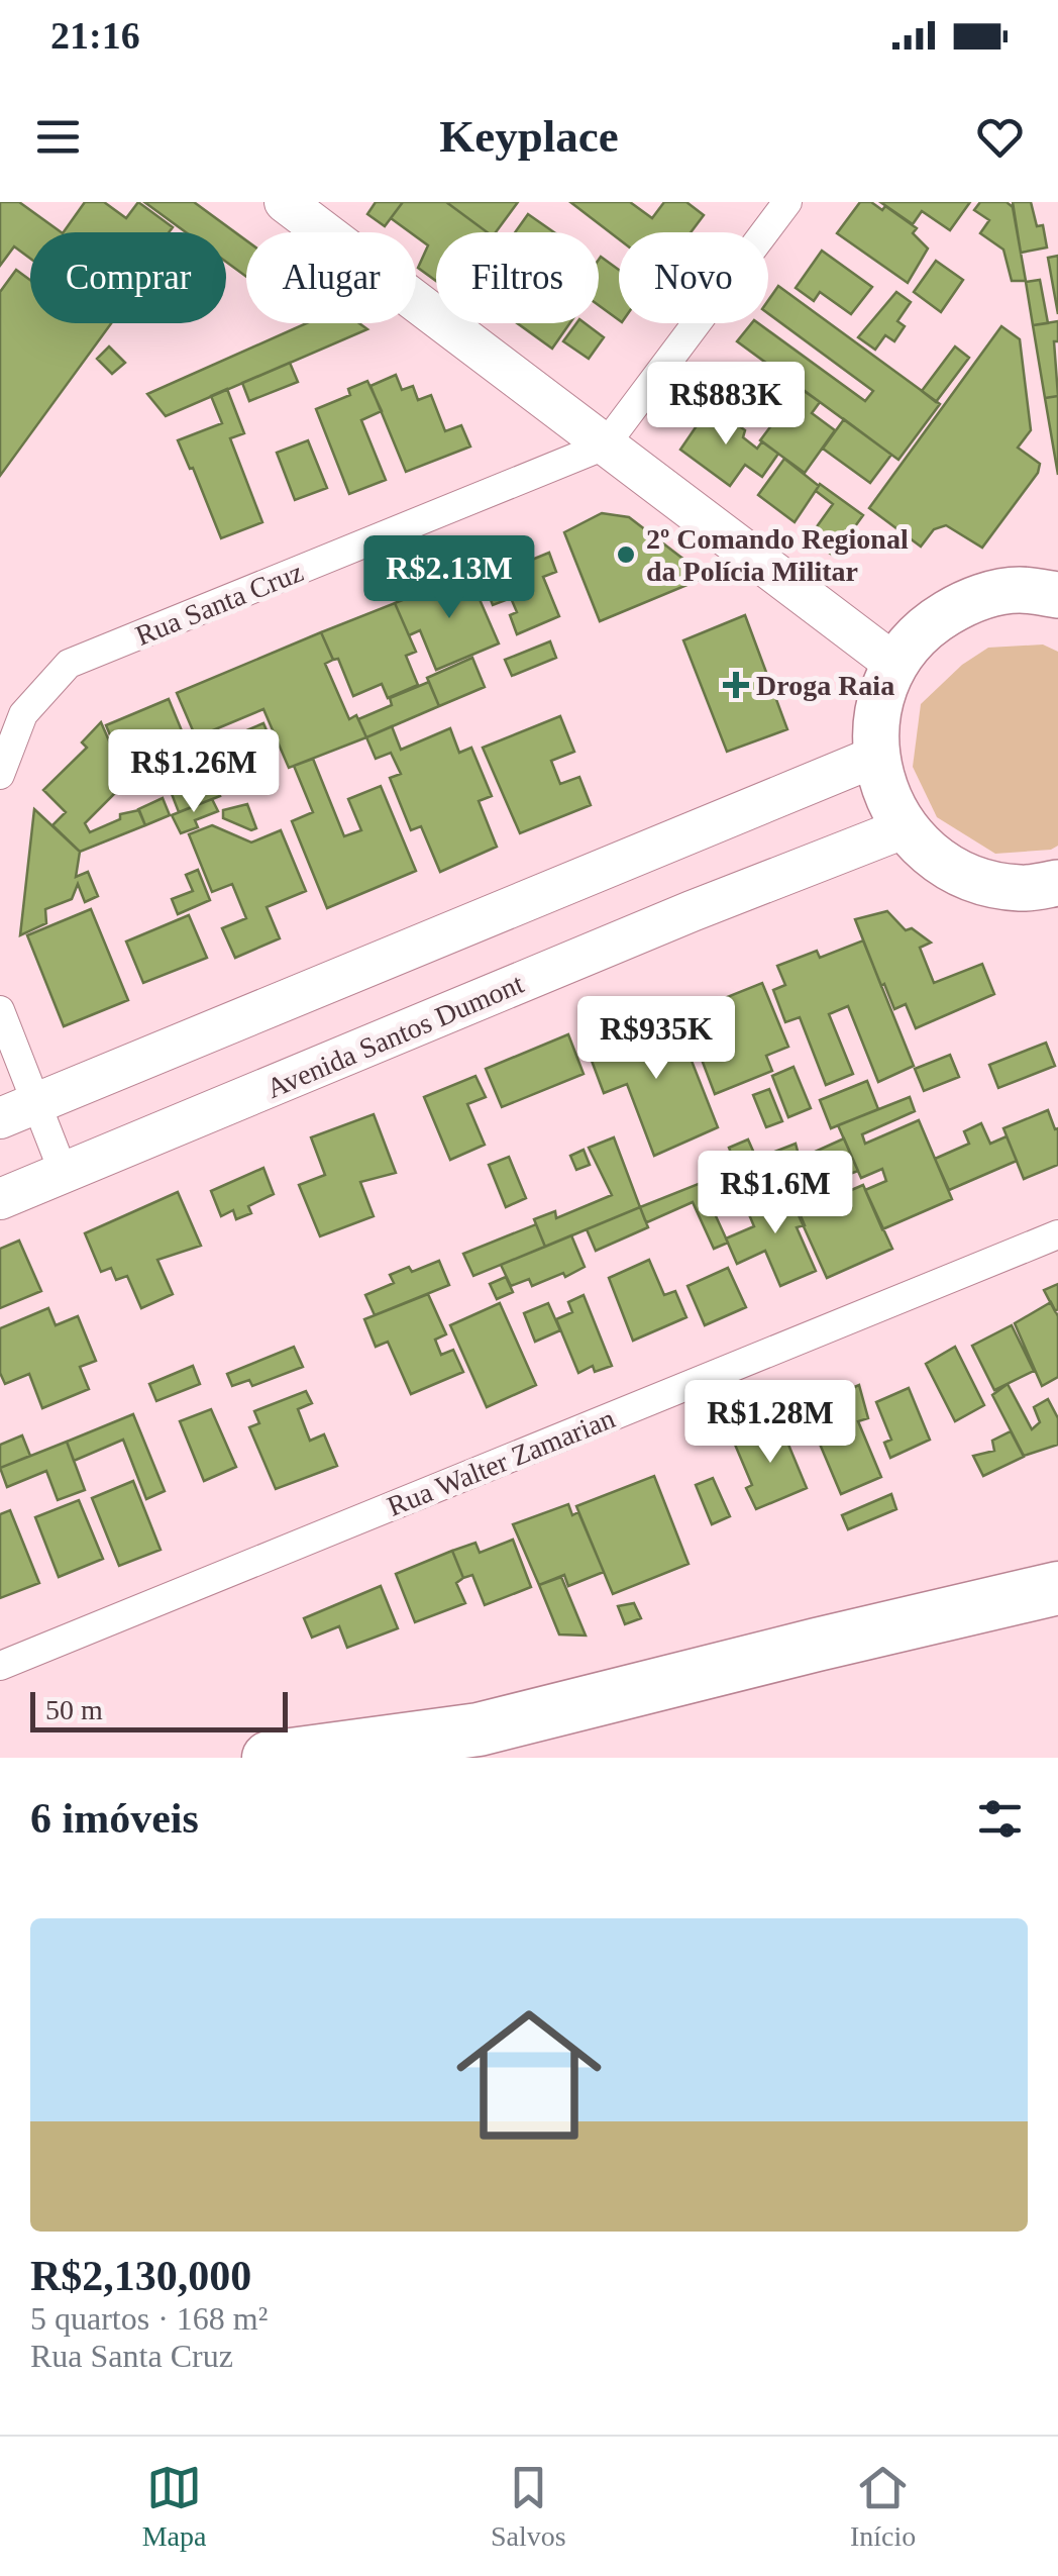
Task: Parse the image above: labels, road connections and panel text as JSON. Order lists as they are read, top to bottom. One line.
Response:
{"streets":{"main road":["Avenida Santos Dumont"],"street":["Rua Santa Cruz","Rua Walter Zamarian"]},"places":{"other":["2º Comando Regional da Polícia Militar"],"health":["Droga Raia"]},"scale_bar":"50 m","page":{"status":"21:16","header":"Keyplace","chip":["Comprar","Alugar","Filtros","Novo"],"price":["R$883K","R$2.13M","R$1.26M","R$935K","R$1.6M","R$1.28M"],"scale":"50 m","heading":"6 imóveis","list":[{"name":"R$2,130,000","note":"5 quartos · 168 m² · Rua Santa Cruz"}],"tabs":["Mapa","Salvos","Início"]}}
